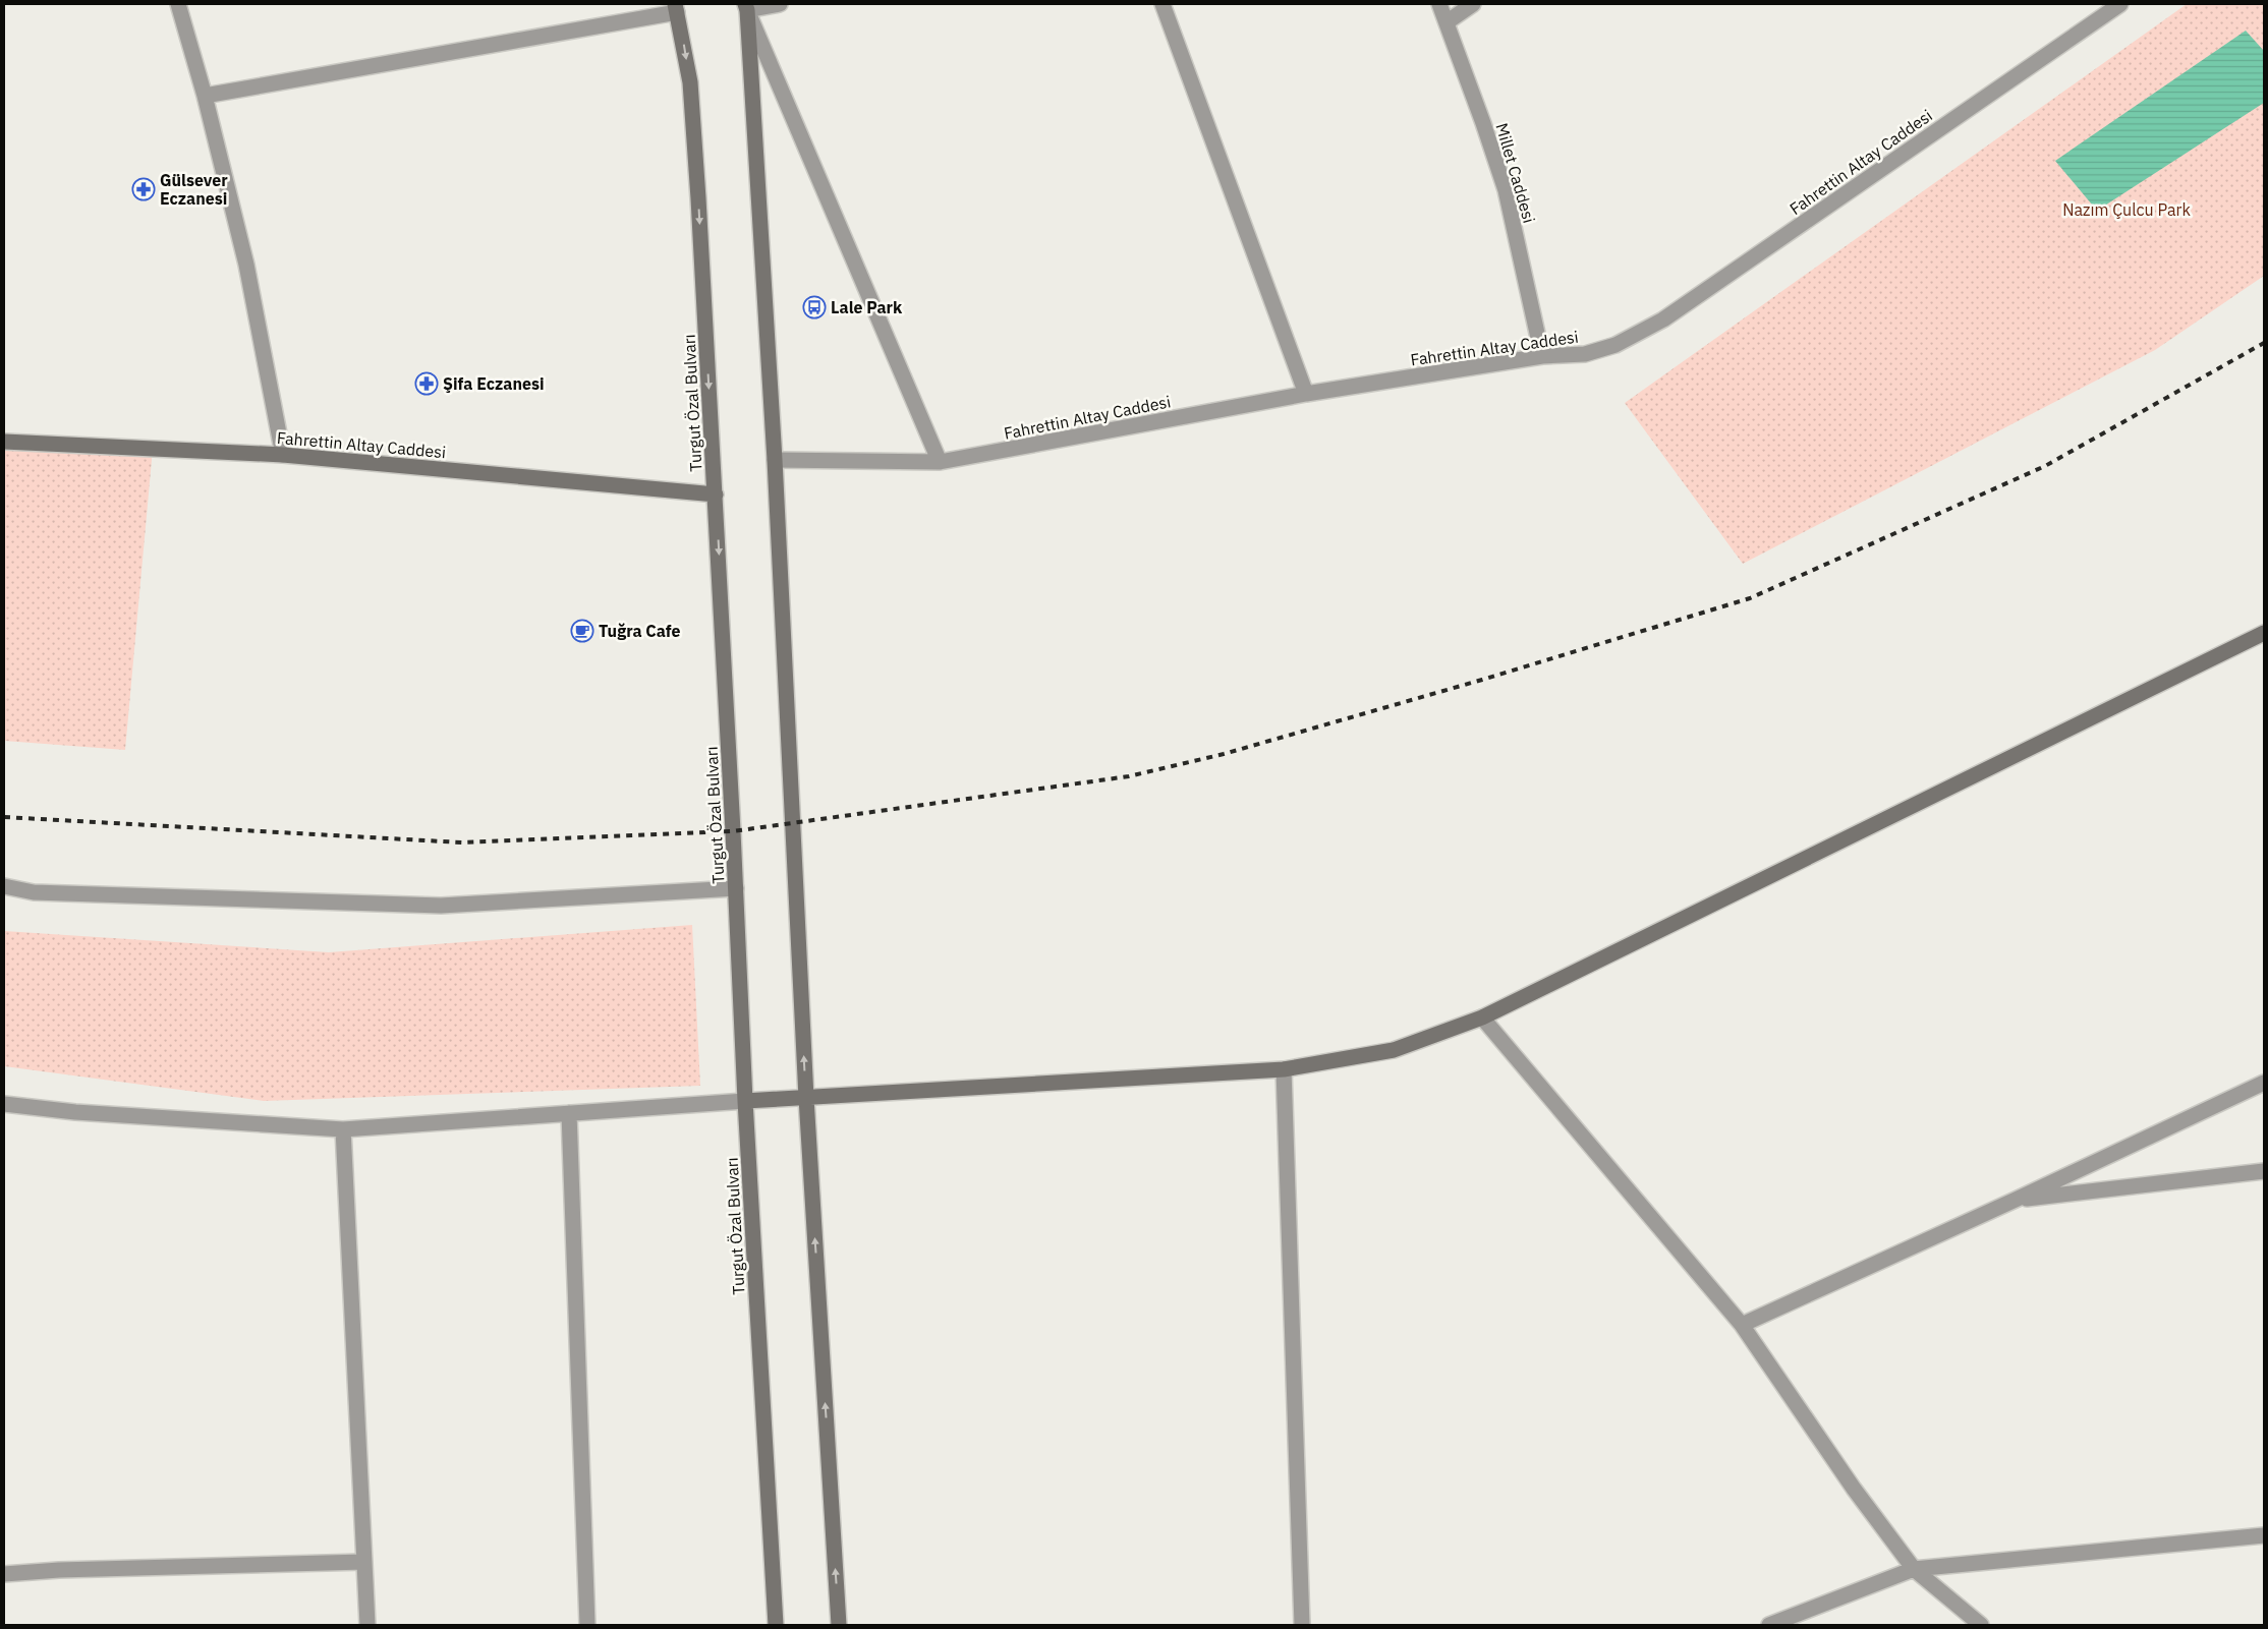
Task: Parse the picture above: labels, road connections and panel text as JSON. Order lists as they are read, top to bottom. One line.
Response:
{"streets":{"main road":["Fahrettin Altay Caddesi","Turgut Özal Bulvarı"],"street":["Millet Caddesi"]},"crossings":[["Fahrettin Altay Caddesi","Millet Caddesi"],["Fahrettin Altay Caddesi","Turgut Özal Bulvarı"]],"parks":["Nazım Çulcu Park"],"places":{"pharmacy":["Gülsever Eczanesi","Şifa Eczanesi"],"bus stop":["Lale Park"],"cafe":["Tuğra Cafe"]}}
